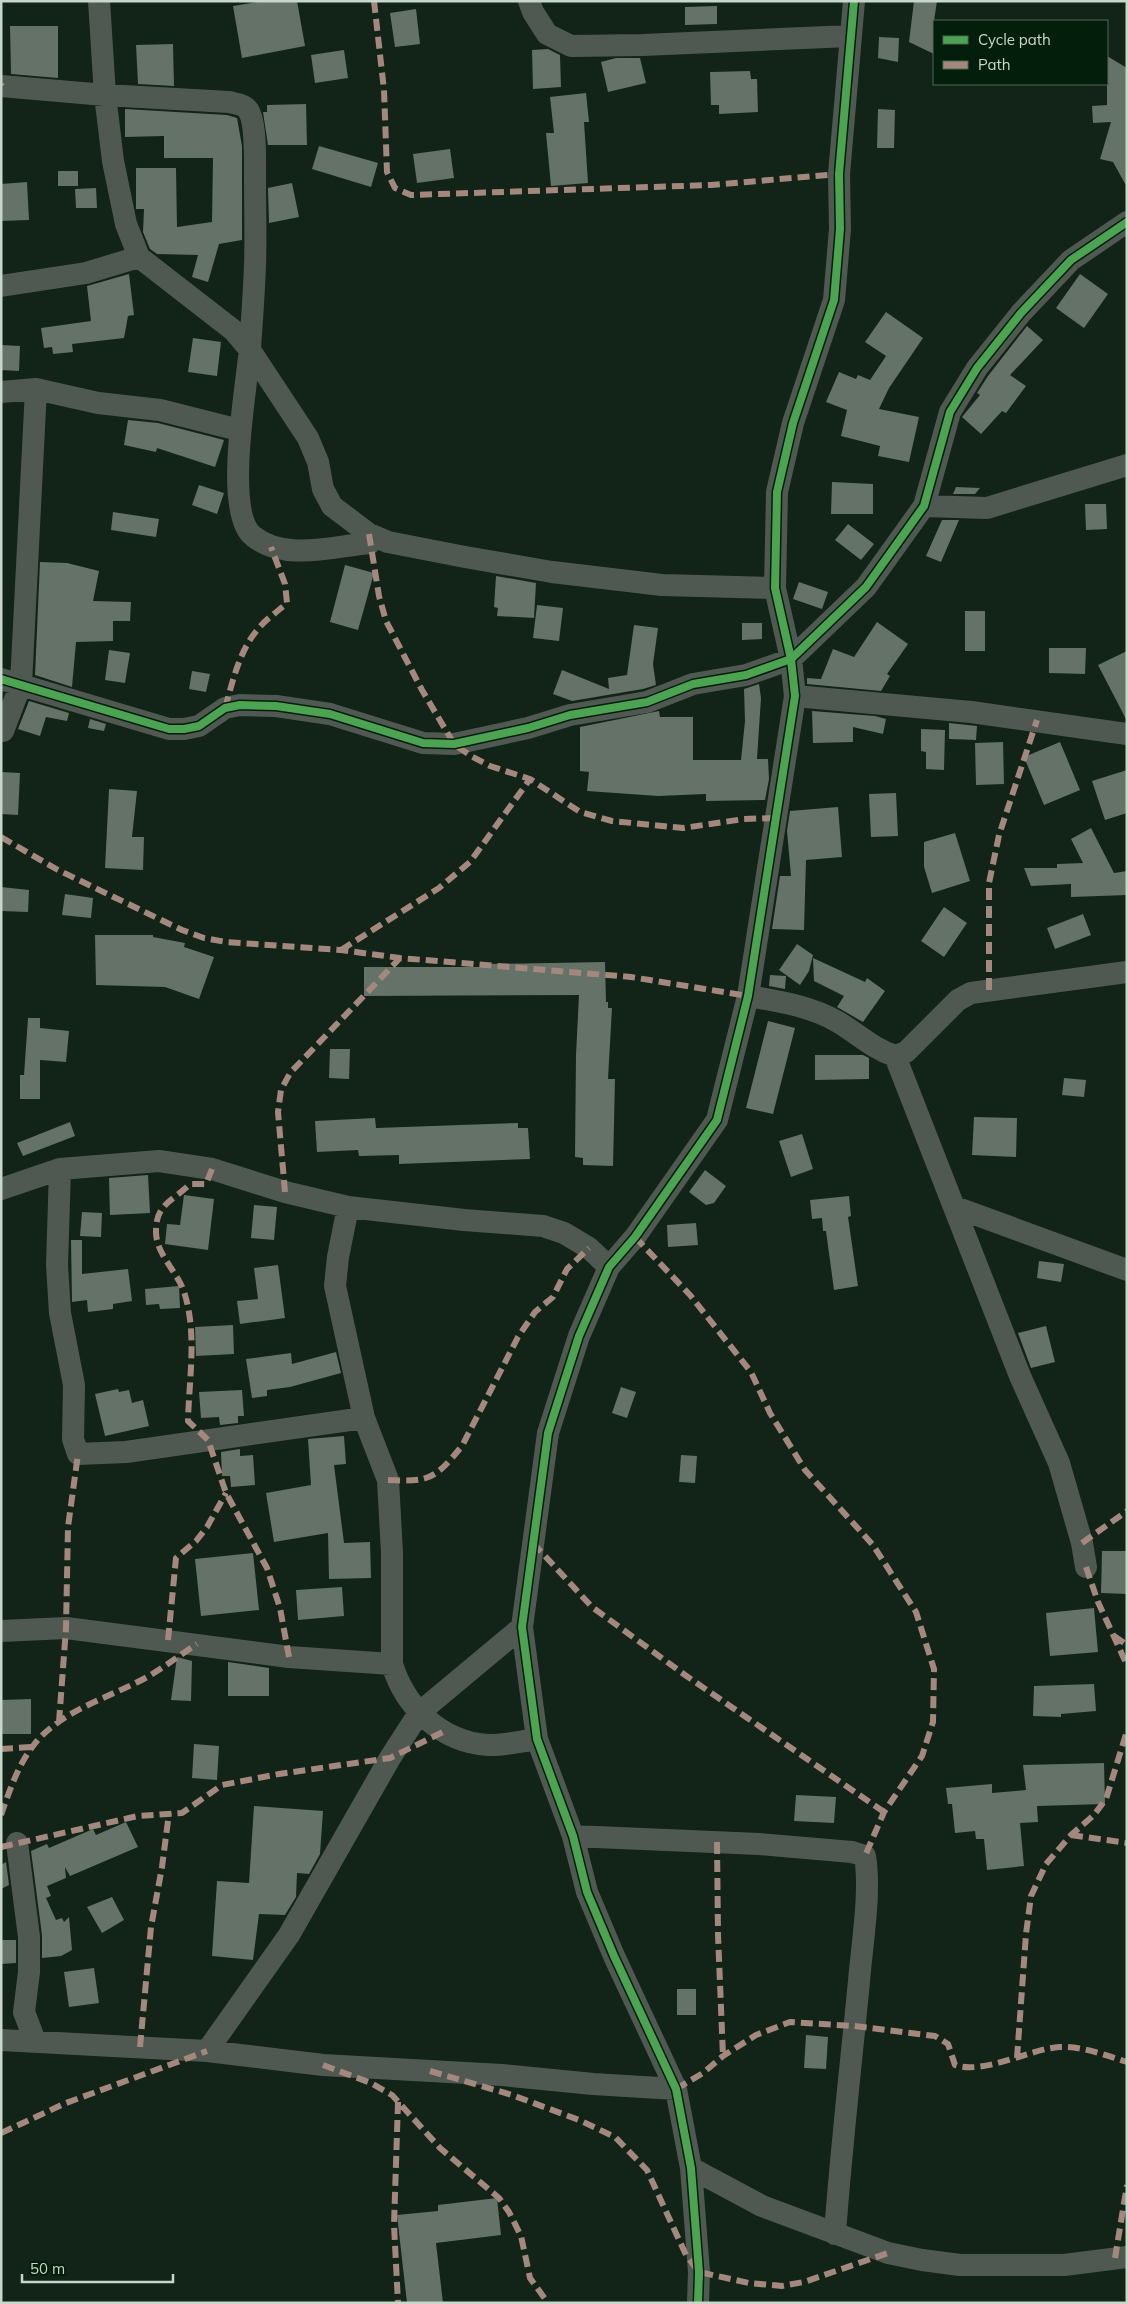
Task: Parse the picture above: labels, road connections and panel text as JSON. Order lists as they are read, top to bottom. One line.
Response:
{"legend":["Cycle path","Path"],"scale_bar":"50 m"}
